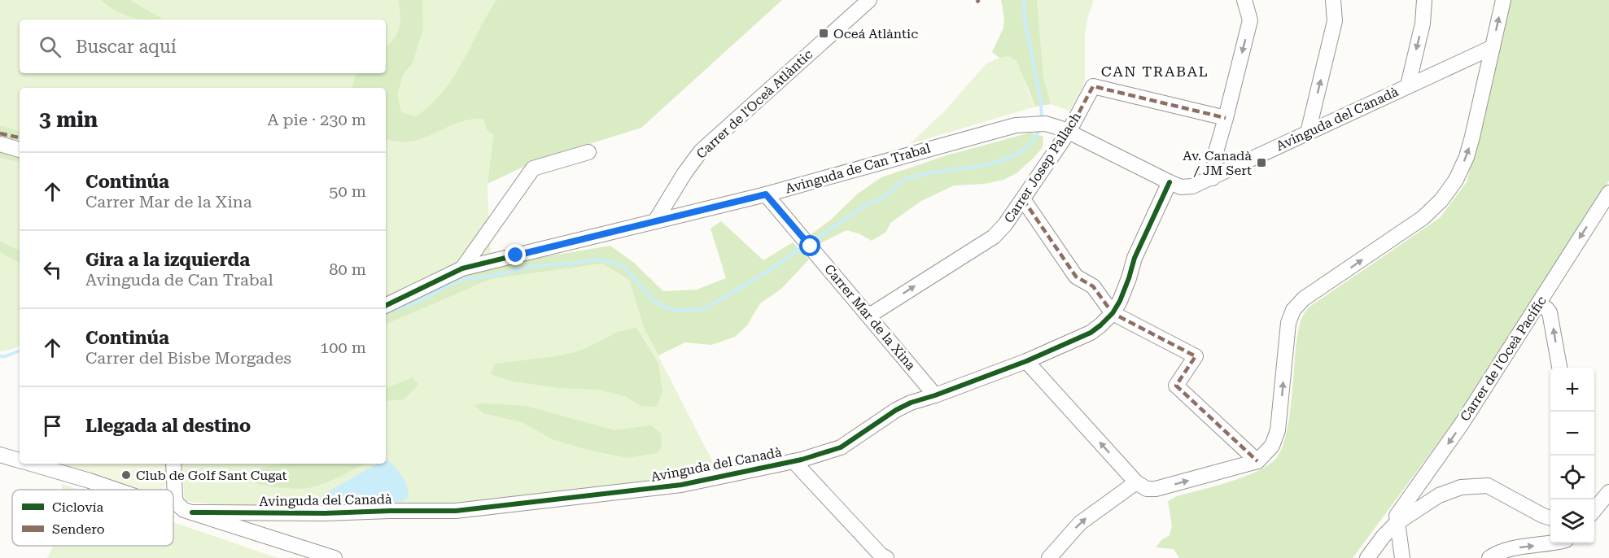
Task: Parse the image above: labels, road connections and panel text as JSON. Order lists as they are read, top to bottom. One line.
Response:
{"streets":{"street":["Carrer de l'Oceà Atlàntic","Avinguda del Canadà","Carrer Josep Pallach","Avinguda de Can Trabal","Carrer Mar de la Xina","Carrer de l'Oceà Pacífic"]},"crossings":[["Carrer de l'Oceà Atlàntic","Avinguda de Can Trabal"],["Avinguda del Canadà","Avinguda de Can Trabal"],["Avinguda del Canadà","Carrer Mar de la Xina"],["Carrer Josep Pallach","Avinguda de Can Trabal"],["Carrer Josep Pallach","Carrer Mar de la Xina"],["Avinguda de Can Trabal","Carrer Mar de la Xina"]],"one_way":["Carrer Josep Pallach","Carrer de l'Oceà Pacífic"],"districts":["CAN TRABAL"],"places":{"transit":["Oceá Atlàntic","Av. Canadà / JM Sert"],"other":["Club de Golf Sant Cugat"]},"legend":["Ciclovía","Sendero"],"page":{"search":"Buscar aquí","heading":["3 min","A pie · 230 m"],"list":[["Continúa","Carrer Mar de la Xina","50 m"],["Gira a la izquierda","Avinguda de Can Trabal","80 m"],["Continúa","Carrer del Bisbe Morgades","100 m"],"Llegada al destino"],"map_buttons":["+","−"]}}
